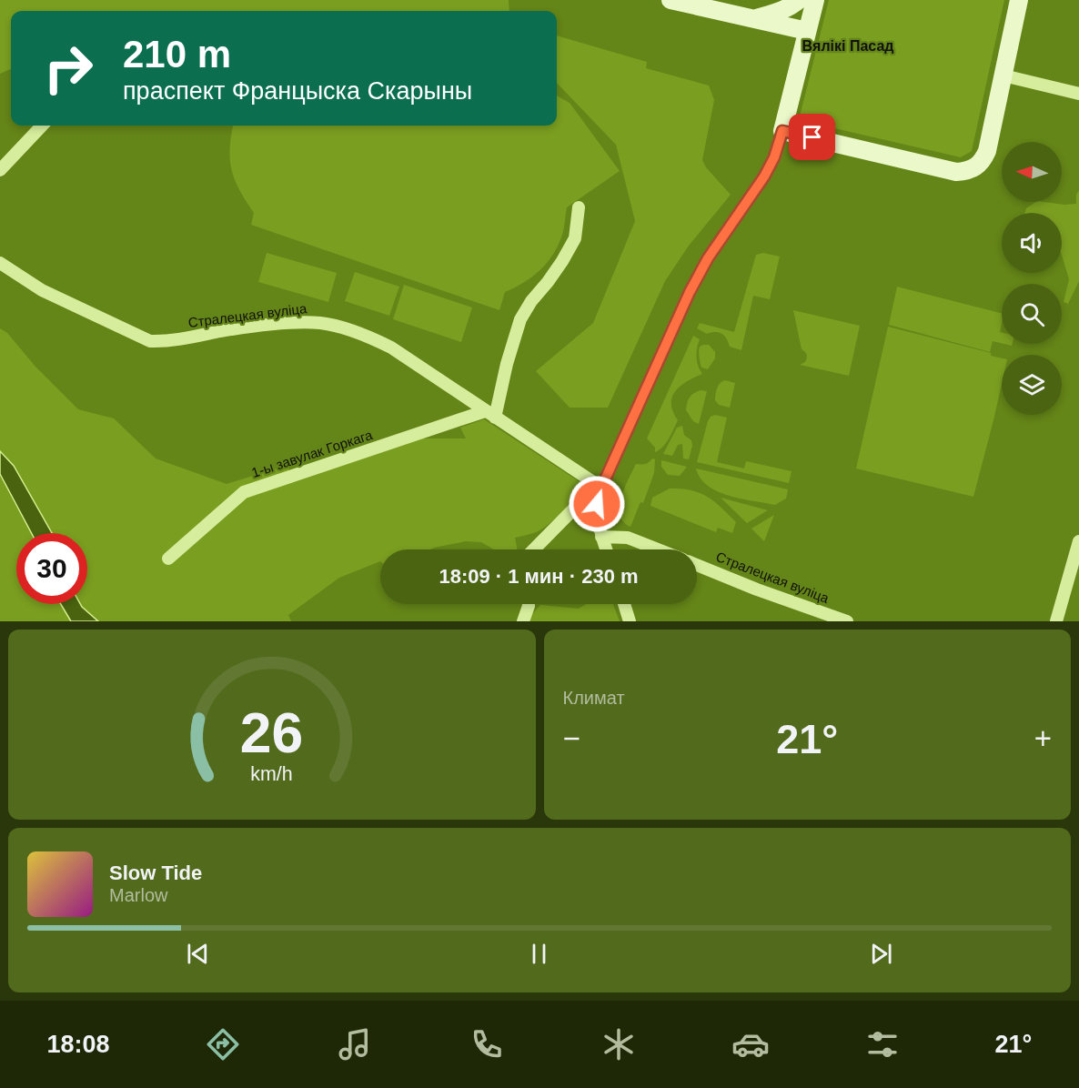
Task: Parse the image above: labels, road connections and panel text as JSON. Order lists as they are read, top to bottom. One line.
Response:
{"streets":{"street":["Стралецкая вуліца","1-ы завулак Горкага"]},"crossings":[["Стралецкая вуліца","1-ы завулак Горкага"]],"districts":["Вялікі Пасад"],"north":"left","page":{"turn":["210 m","праспект Францыска Скарыны"],"limit":"30","trip":"18:09 · 1 мин · 230 m","tile":"Климат","heat":["−","21°","+"],"song":["Slow Tide","Marlow"],"tabs":["18:08","21°"],"gauge":["26","km/h"]}}
